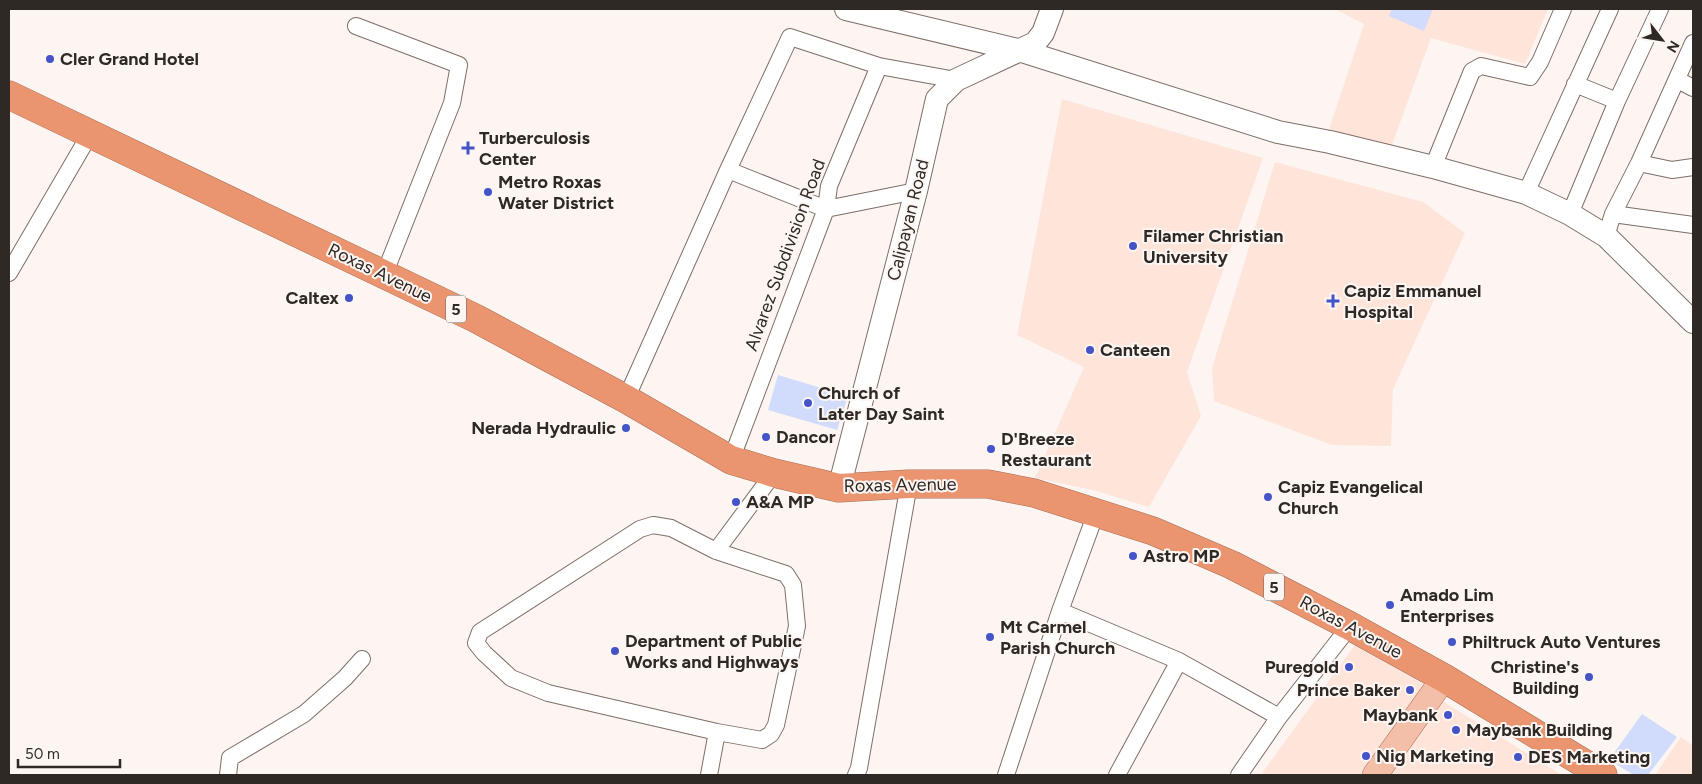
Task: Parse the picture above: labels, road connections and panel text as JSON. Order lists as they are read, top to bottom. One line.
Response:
{"streets":{"highway":["Roxas Avenue","5"],"street":["Calipayan Road","Alvarez Subdivision Road"]},"crossings":[["Calipayan Road","Roxas Avenue"],["Alvarez Subdivision Road","Roxas Avenue"]],"places":{"other":["Cler Grand Hotel","Metro Roxas Water District","Filamer Christian University","Caltex","Canteen","Church of Later Day Saint","Nerada Hydraulic","Dancor","D'Breeze Restaurant","Capiz Evangelical Church","A&A MP","Astro MP","Amado Lim Enterprises","Mt Carmel Parish Church","Philtruck Auto Ventures","Department of Public Works and Highways","Puregold","Christine's Building","Prince Baker","Maybank","Maybank Building","Nig Marketing","DES Marketing"],"health":["Turberculosis Center","Capiz Emmanuel Hospital"]},"scale_bar":"50 m","north":"bottom right"}
